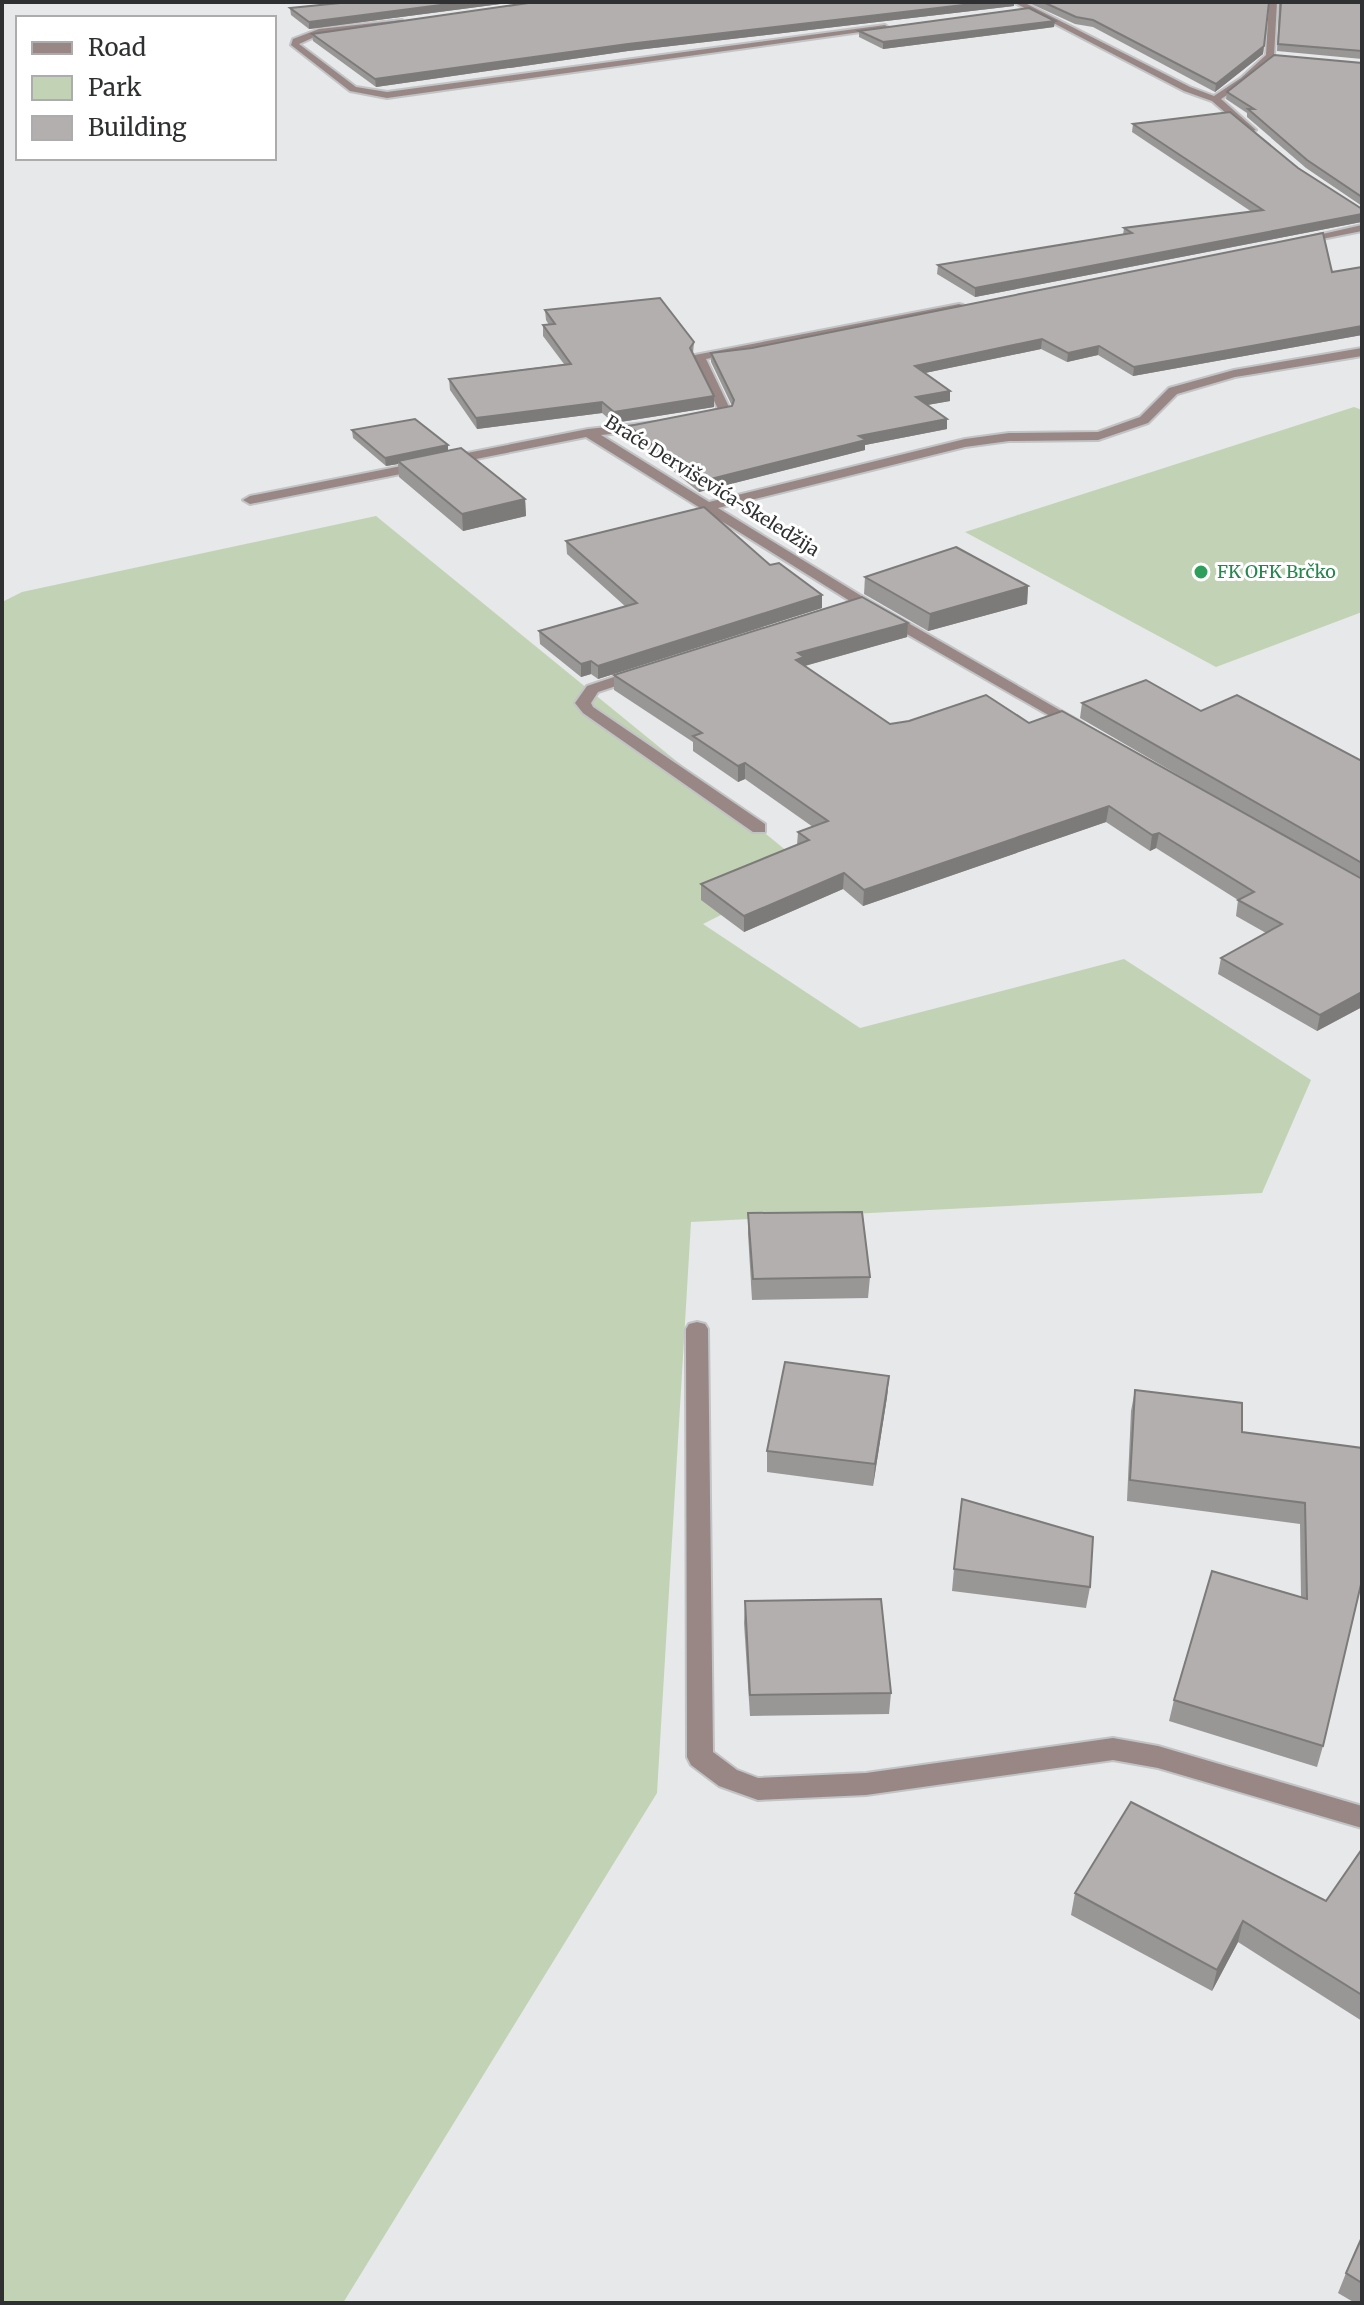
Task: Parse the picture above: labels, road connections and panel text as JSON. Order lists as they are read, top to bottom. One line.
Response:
{"streets":{"street":["Braće Derviševića-Skeledžija"]},"places":["FK OFK Brčko"],"legend":["Road","Park","Building"]}
